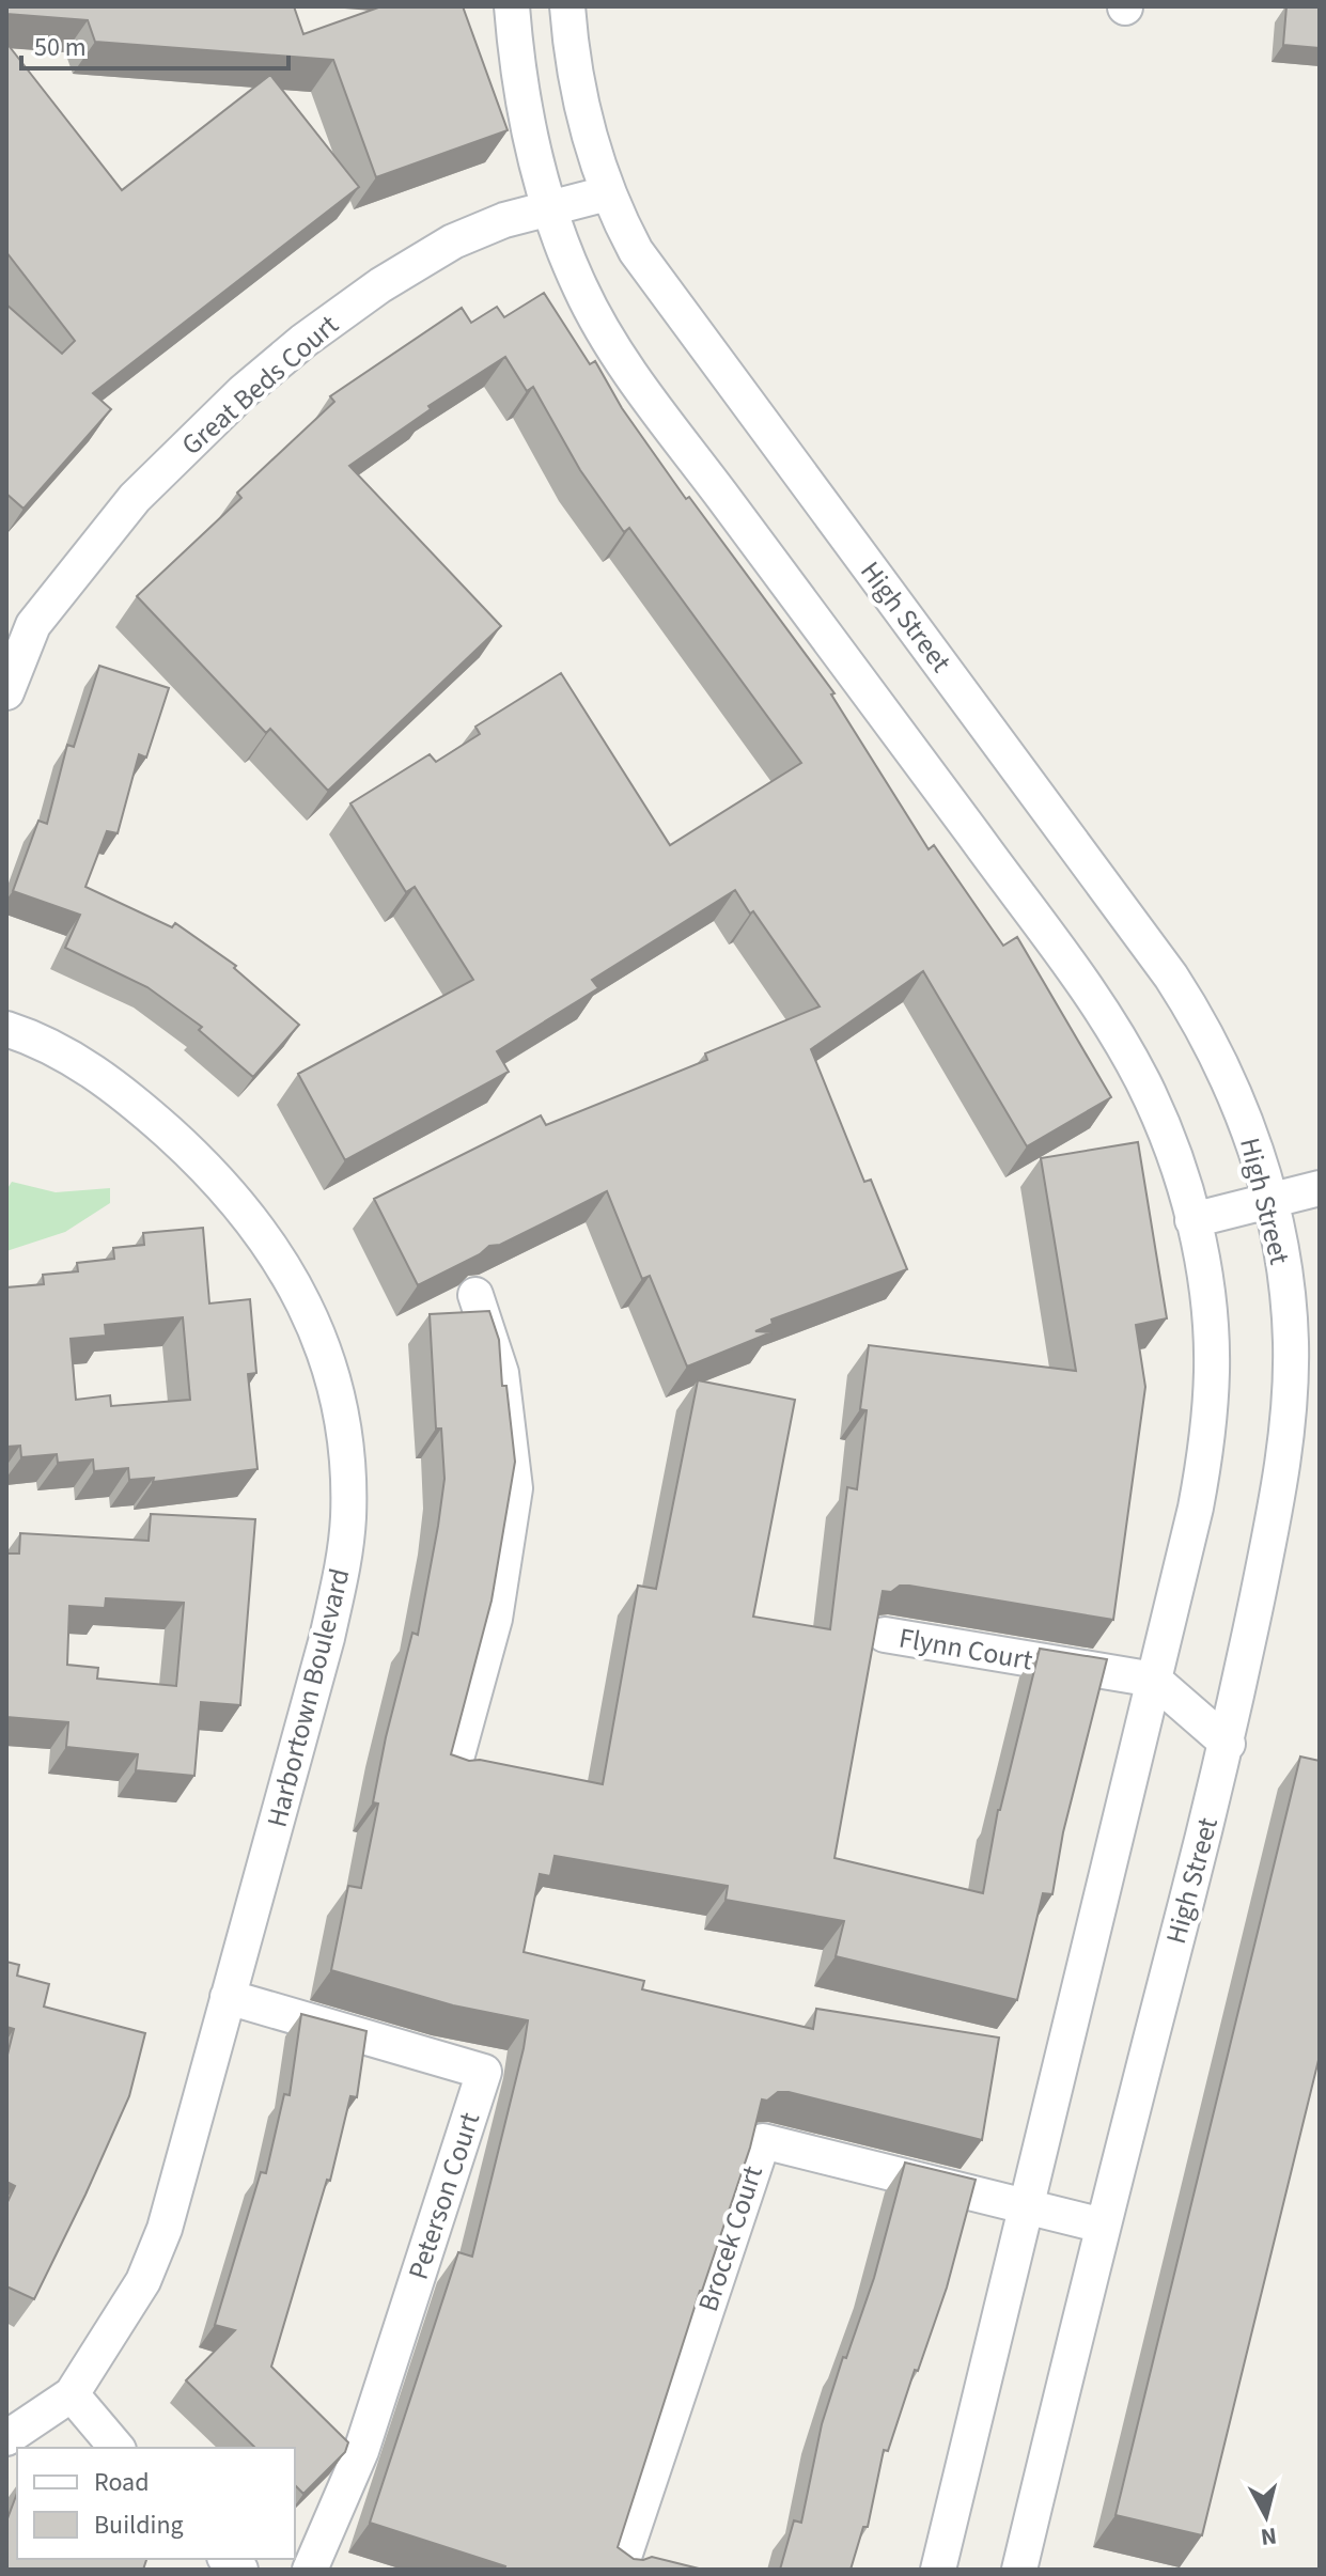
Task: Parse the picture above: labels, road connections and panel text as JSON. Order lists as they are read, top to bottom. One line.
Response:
{"streets":{"street":["Great Beds Court","High Street","Flynn Court","Harbortown Boulevard","Peterson Court","Brocek Court"]},"crossings":[["Great Beds Court","High Street"],["High Street","Brocek Court"],["Harbortown Boulevard","Peterson Court"]],"legend":["Road","Building"],"scale_bar":"50 m","north":"bottom"}
